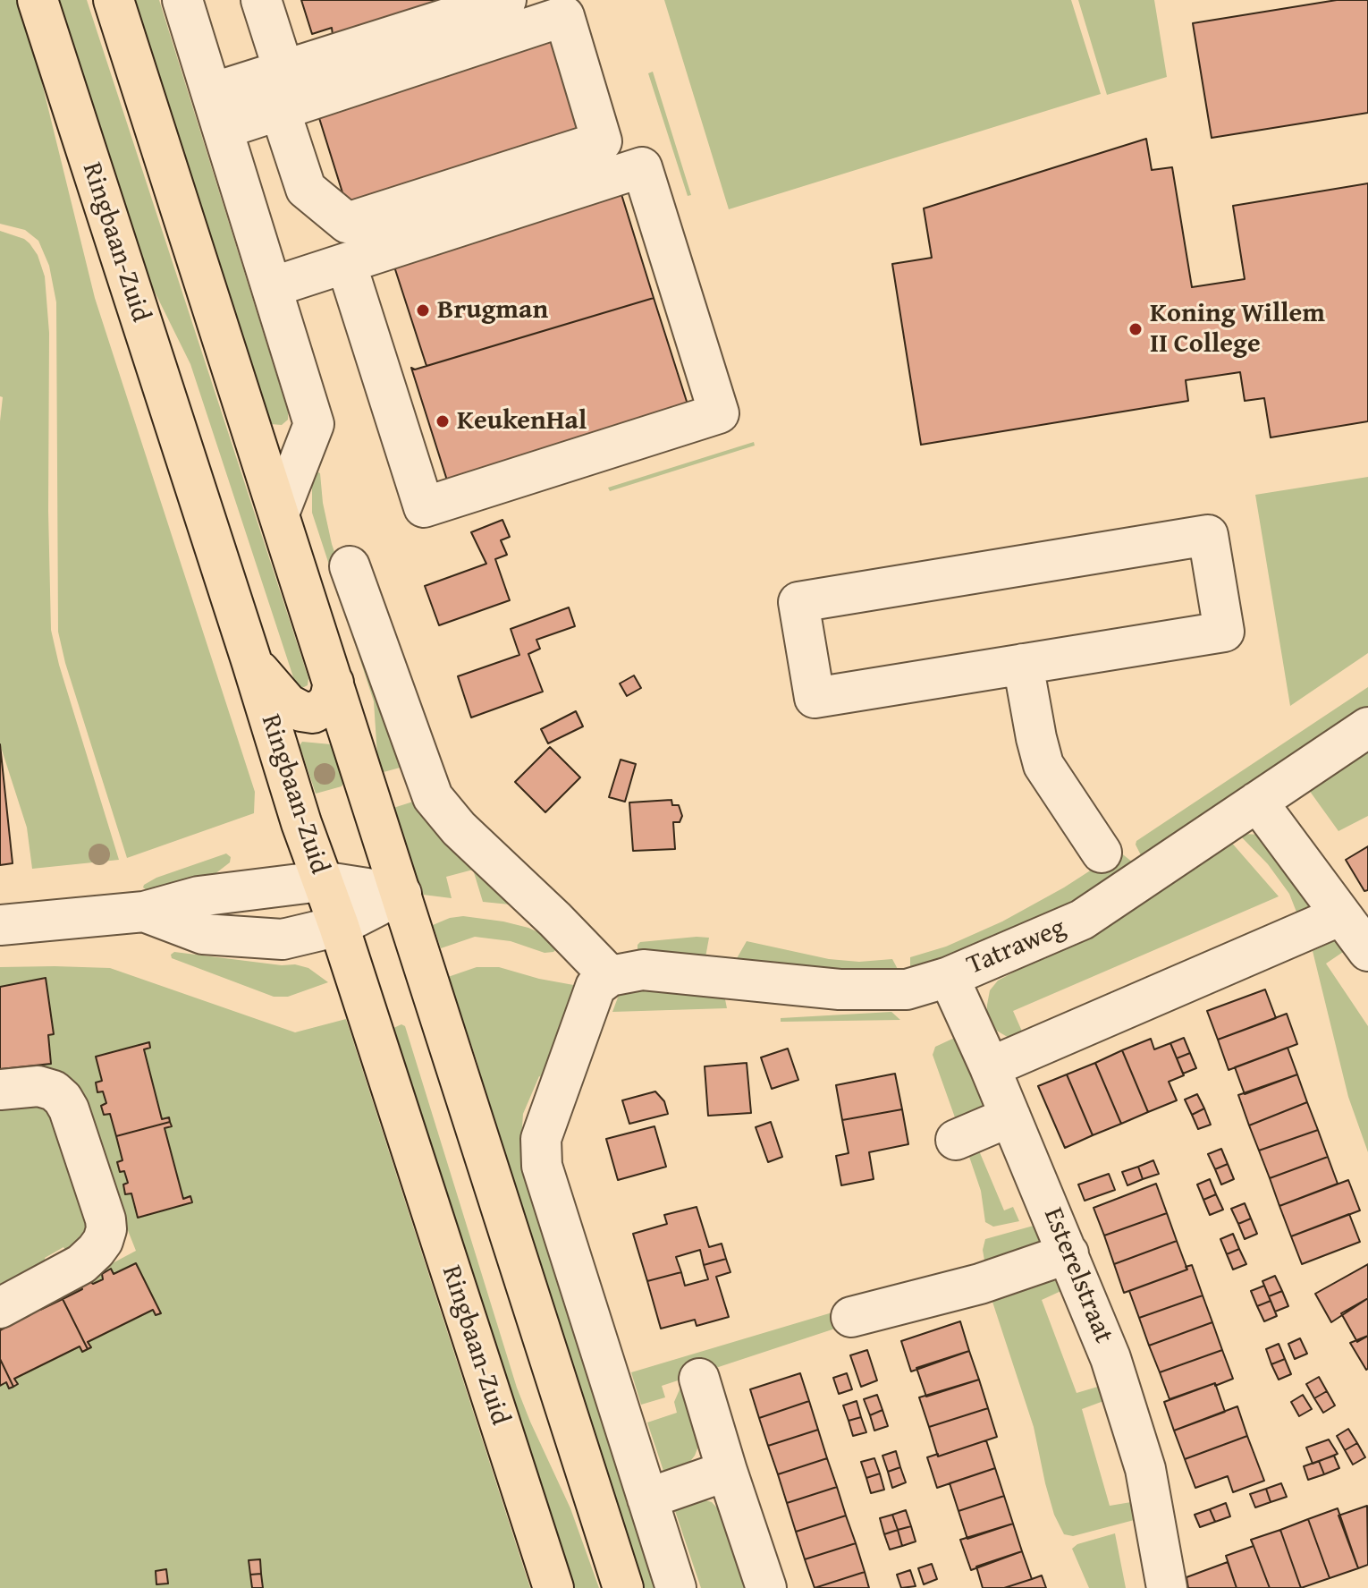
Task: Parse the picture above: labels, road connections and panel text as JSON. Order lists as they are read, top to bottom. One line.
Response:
{"streets":{"main road":["Ringbaan-Zuid"],"street":["Tatraweg","Esterelstraat"]},"crossings":[["Tatraweg","Esterelstraat"]],"places":["Brugman","Koning Willem II College","KeukenHal"]}
